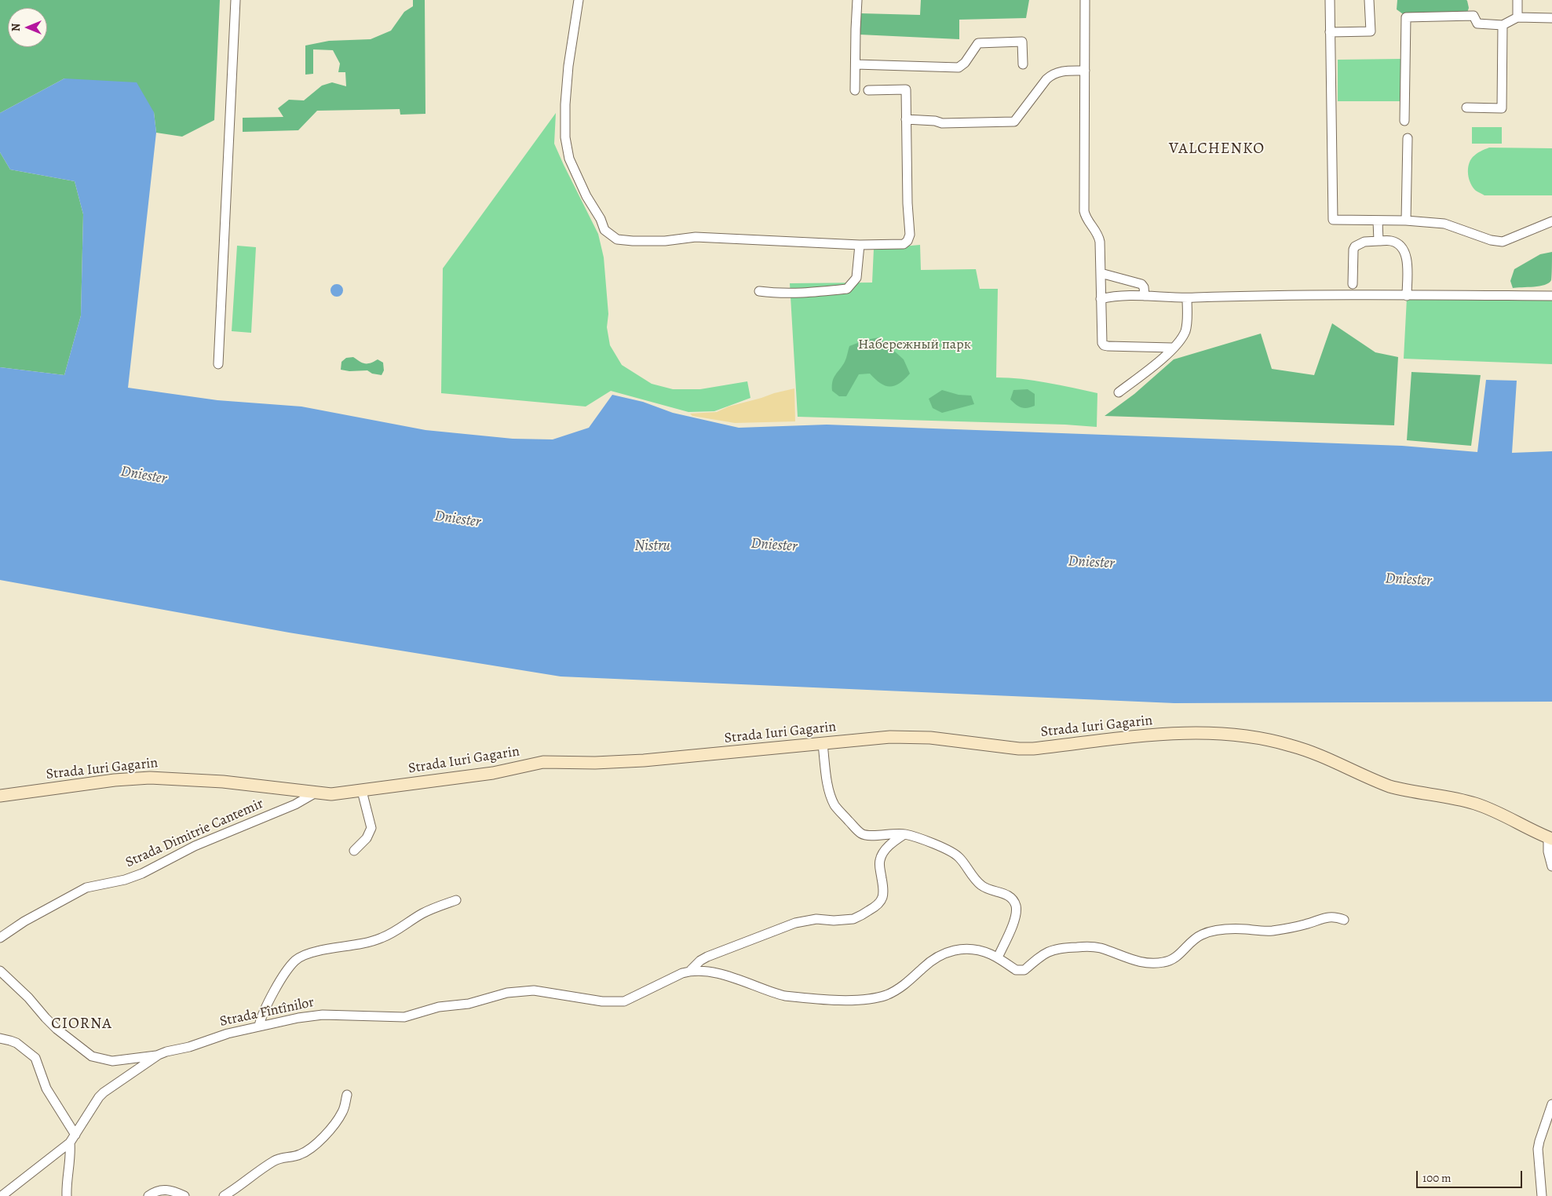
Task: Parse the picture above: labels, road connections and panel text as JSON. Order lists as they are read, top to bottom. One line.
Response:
{"streets":{"main road":["Strada Iuri Gagarin"],"street":["Strada Dimitrie Cantemir","Strada Fîntînilor"]},"crossings":[["Strada Iuri Gagarin","Strada Dimitrie Cantemir"]],"districts":["VALCHENKO","CIORNA"],"water":["Dniester","Nistru"],"parks":["Набережный парк"],"scale_bar":"100 m","north":"left"}
